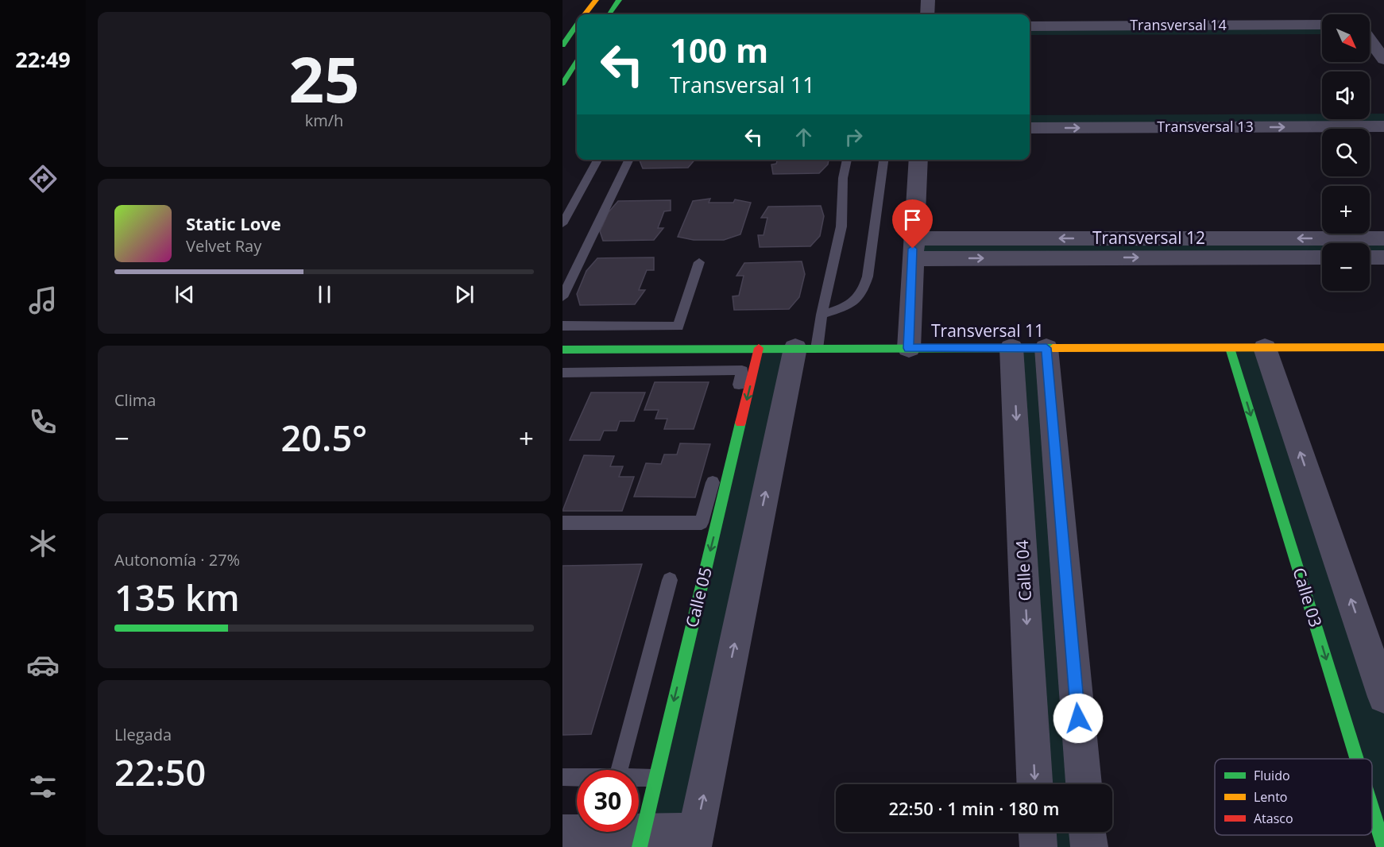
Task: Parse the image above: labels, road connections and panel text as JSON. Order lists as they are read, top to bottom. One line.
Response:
{"streets":{"street":["Transversal 14","Transversal 13","Transversal 12","Transversal 11","Calle 04","Calle 05","Calle 03"]},"crossings":[["Transversal 11","Calle 04"],["Transversal 11","Calle 05"],["Transversal 11","Calle 03"]],"legend":["Fluido","Lento","Atasco"],"north":"bottom right","page":{"tabs":"22:49","tile":[["25","km/h"],"Clima",["Autonomía · 27%","135 km"],["Llegada","22:50"]],"map_buttons":["+","−"],"turn":["100 m","Transversal 11"],"song":["Static Love","Velvet Ray"],"heat":["−","20.5°","+"],"limit":"30","trip":"22:50 · 1 min · 180 m"}}
